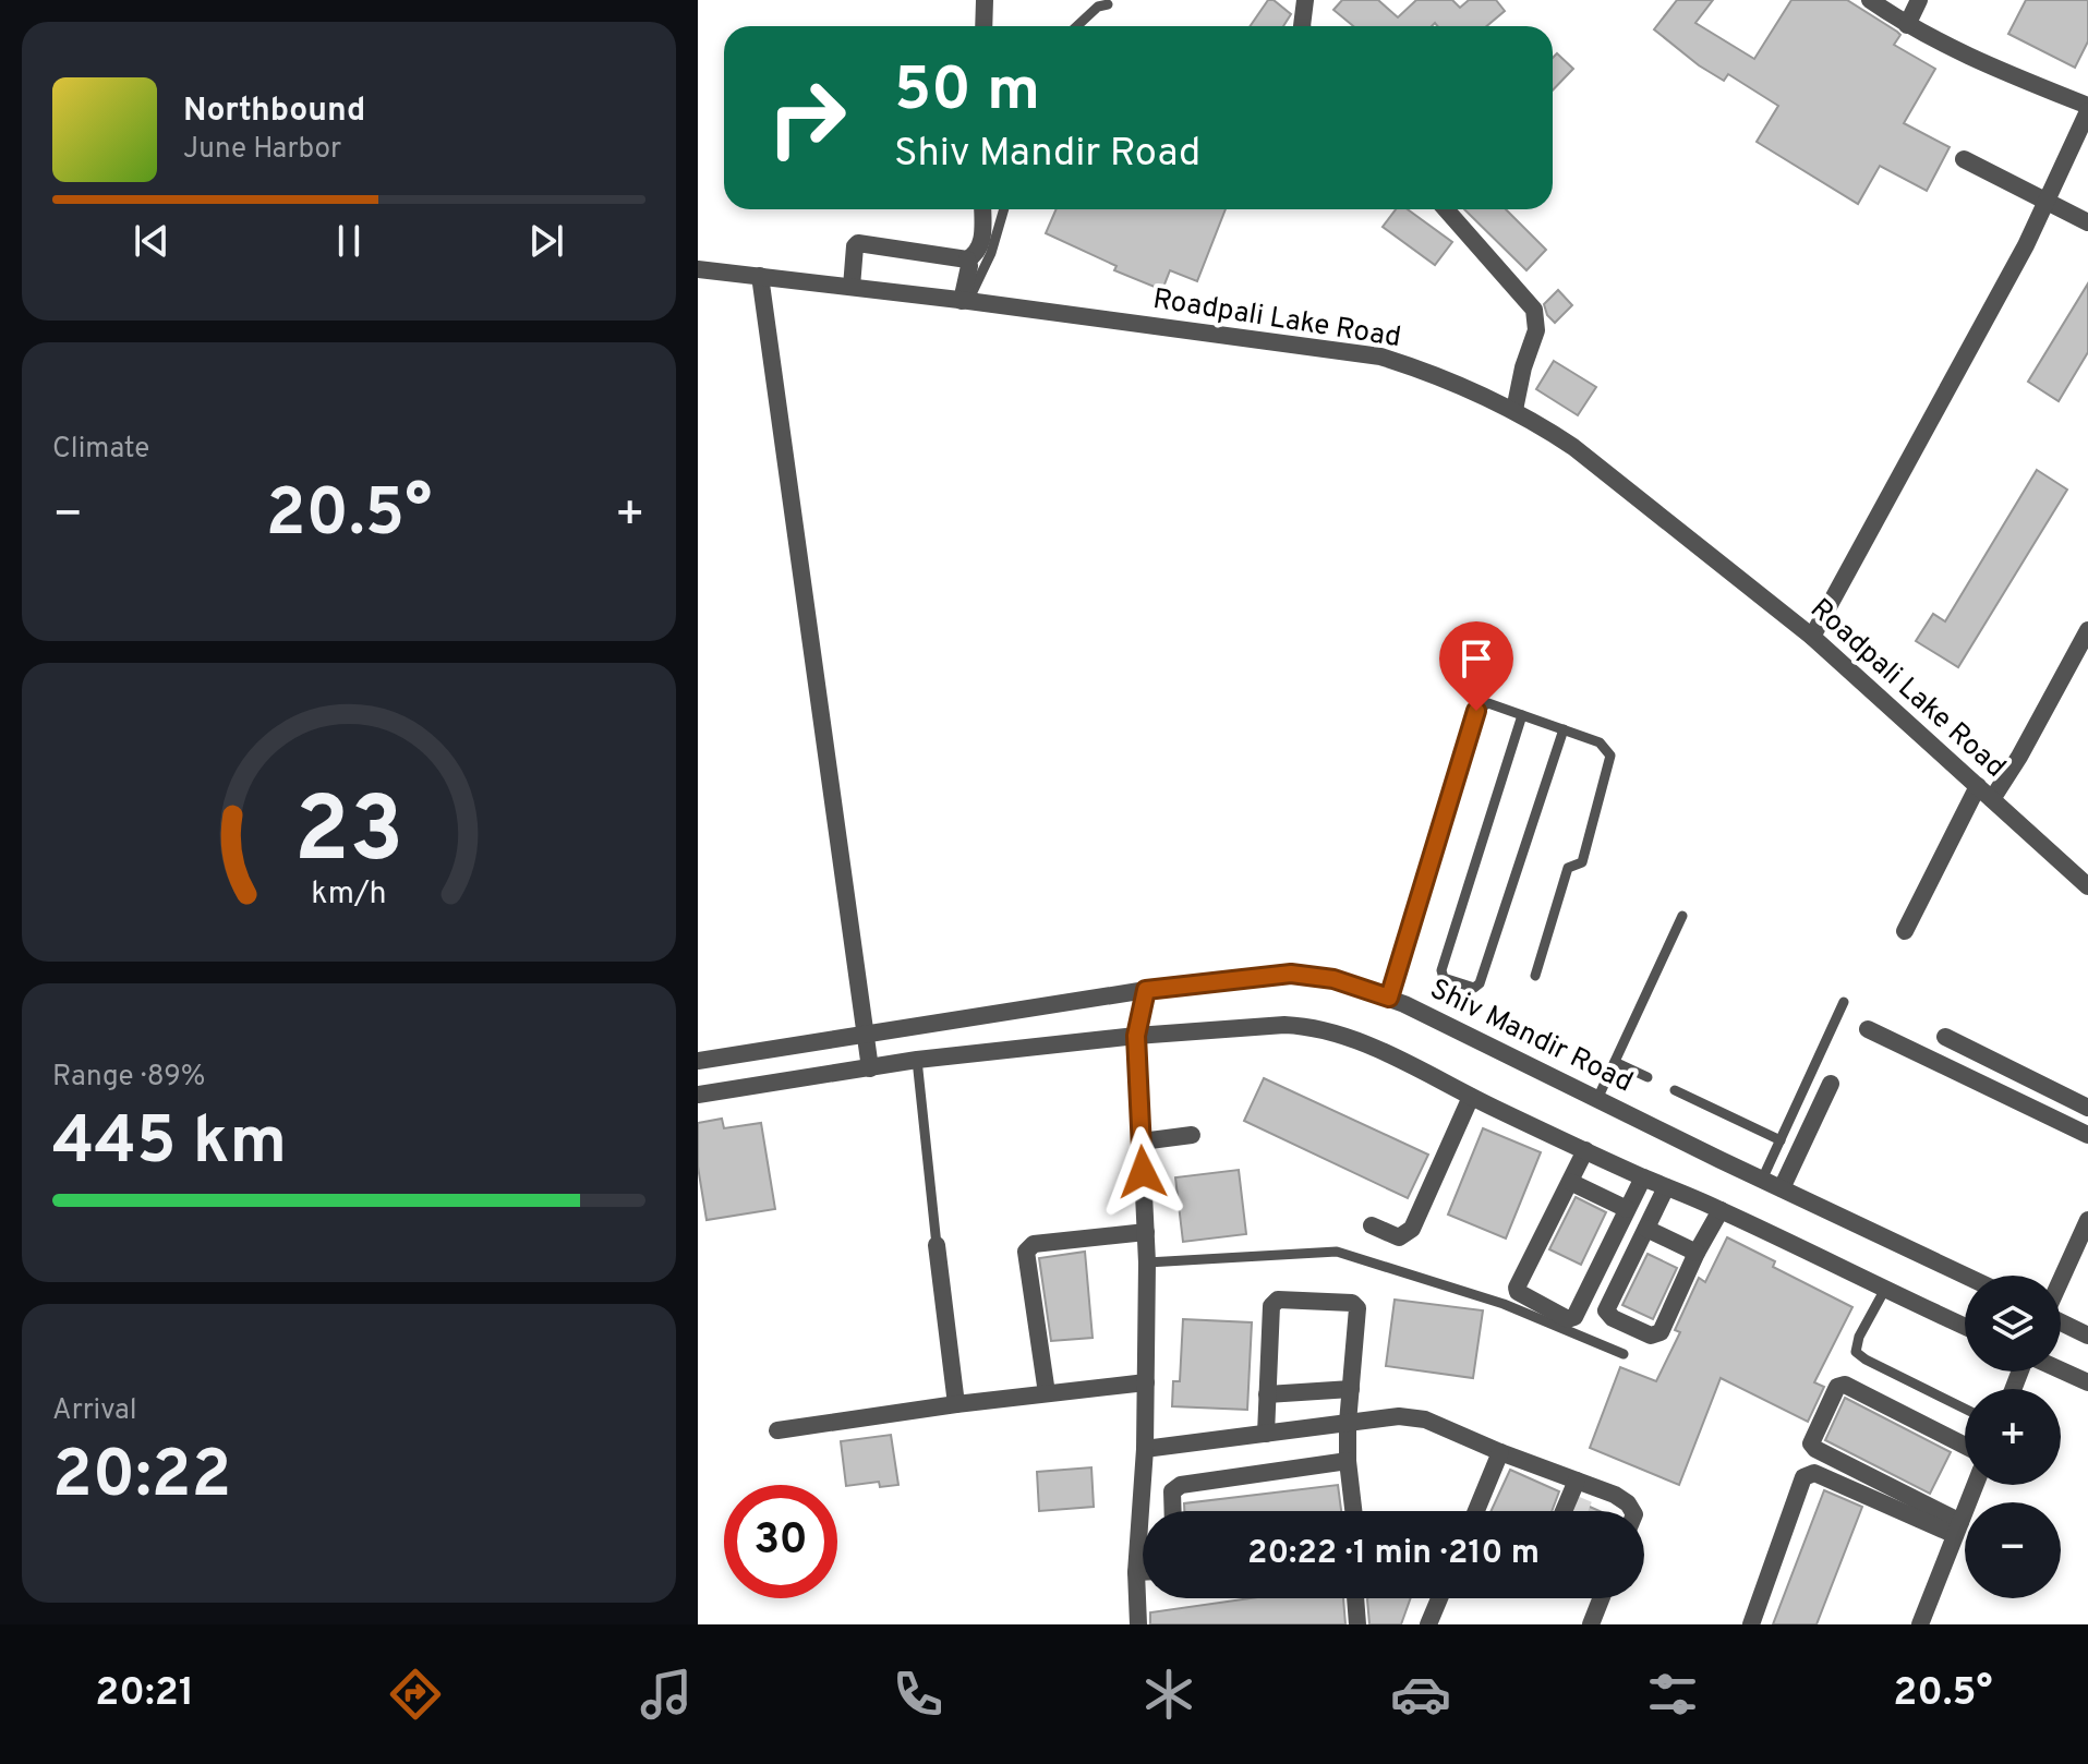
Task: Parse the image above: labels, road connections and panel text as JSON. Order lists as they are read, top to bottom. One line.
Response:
{"streets":{"street":["Roadpali Lake Road","Shiv Mandir Road"]},"page":{"turn":["50 m","Shiv Mandir Road"],"song":["Northbound","June Harbor"],"tile":["Climate",["Range · 89%","445 km"],["Arrival","20:22"]],"heat":["−","20.5°","+"],"map_buttons":["+","−"],"limit":"30","trip":"20:22 · 1 min · 210 m","tabs":["20:21","20.5°"],"gauge":["23","km/h"]}}
